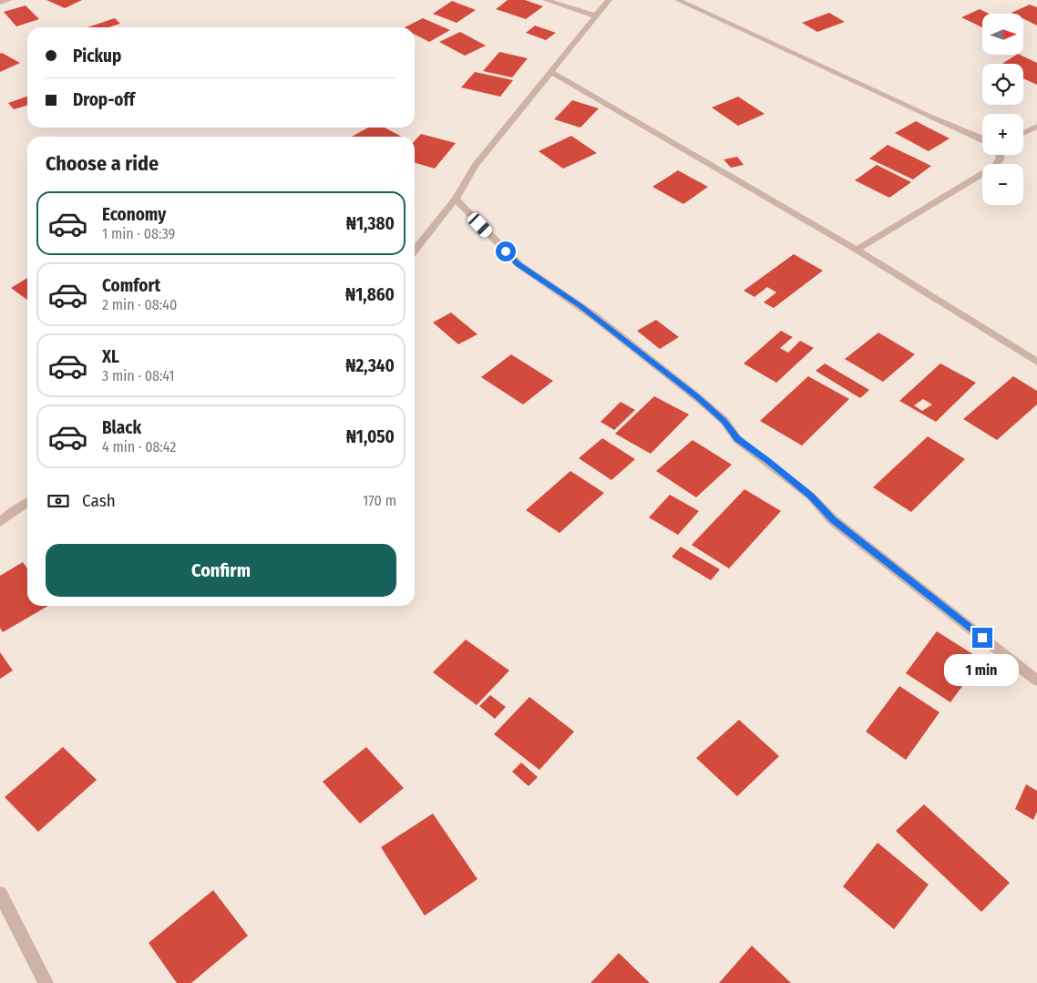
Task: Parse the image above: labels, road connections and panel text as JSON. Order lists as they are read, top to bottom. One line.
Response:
{"north":"right","page":{"map_buttons":["+","−"],"banner":["Pickup","Drop-off"],"heading":"Choose a ride","list":[{"name":"Economy","note":"1 min · 08:39","value":"₦1,380"},{"name":"Comfort","note":"2 min · 08:40","value":"₦1,860"},{"name":"XL","note":"3 min · 08:41","value":"₦2,340"},{"name":"Black","note":"4 min · 08:42","value":"₦1,050"}],"pay":["Cash","170 m"],"buttons":"Confirm","bubble":"1 min"}}
